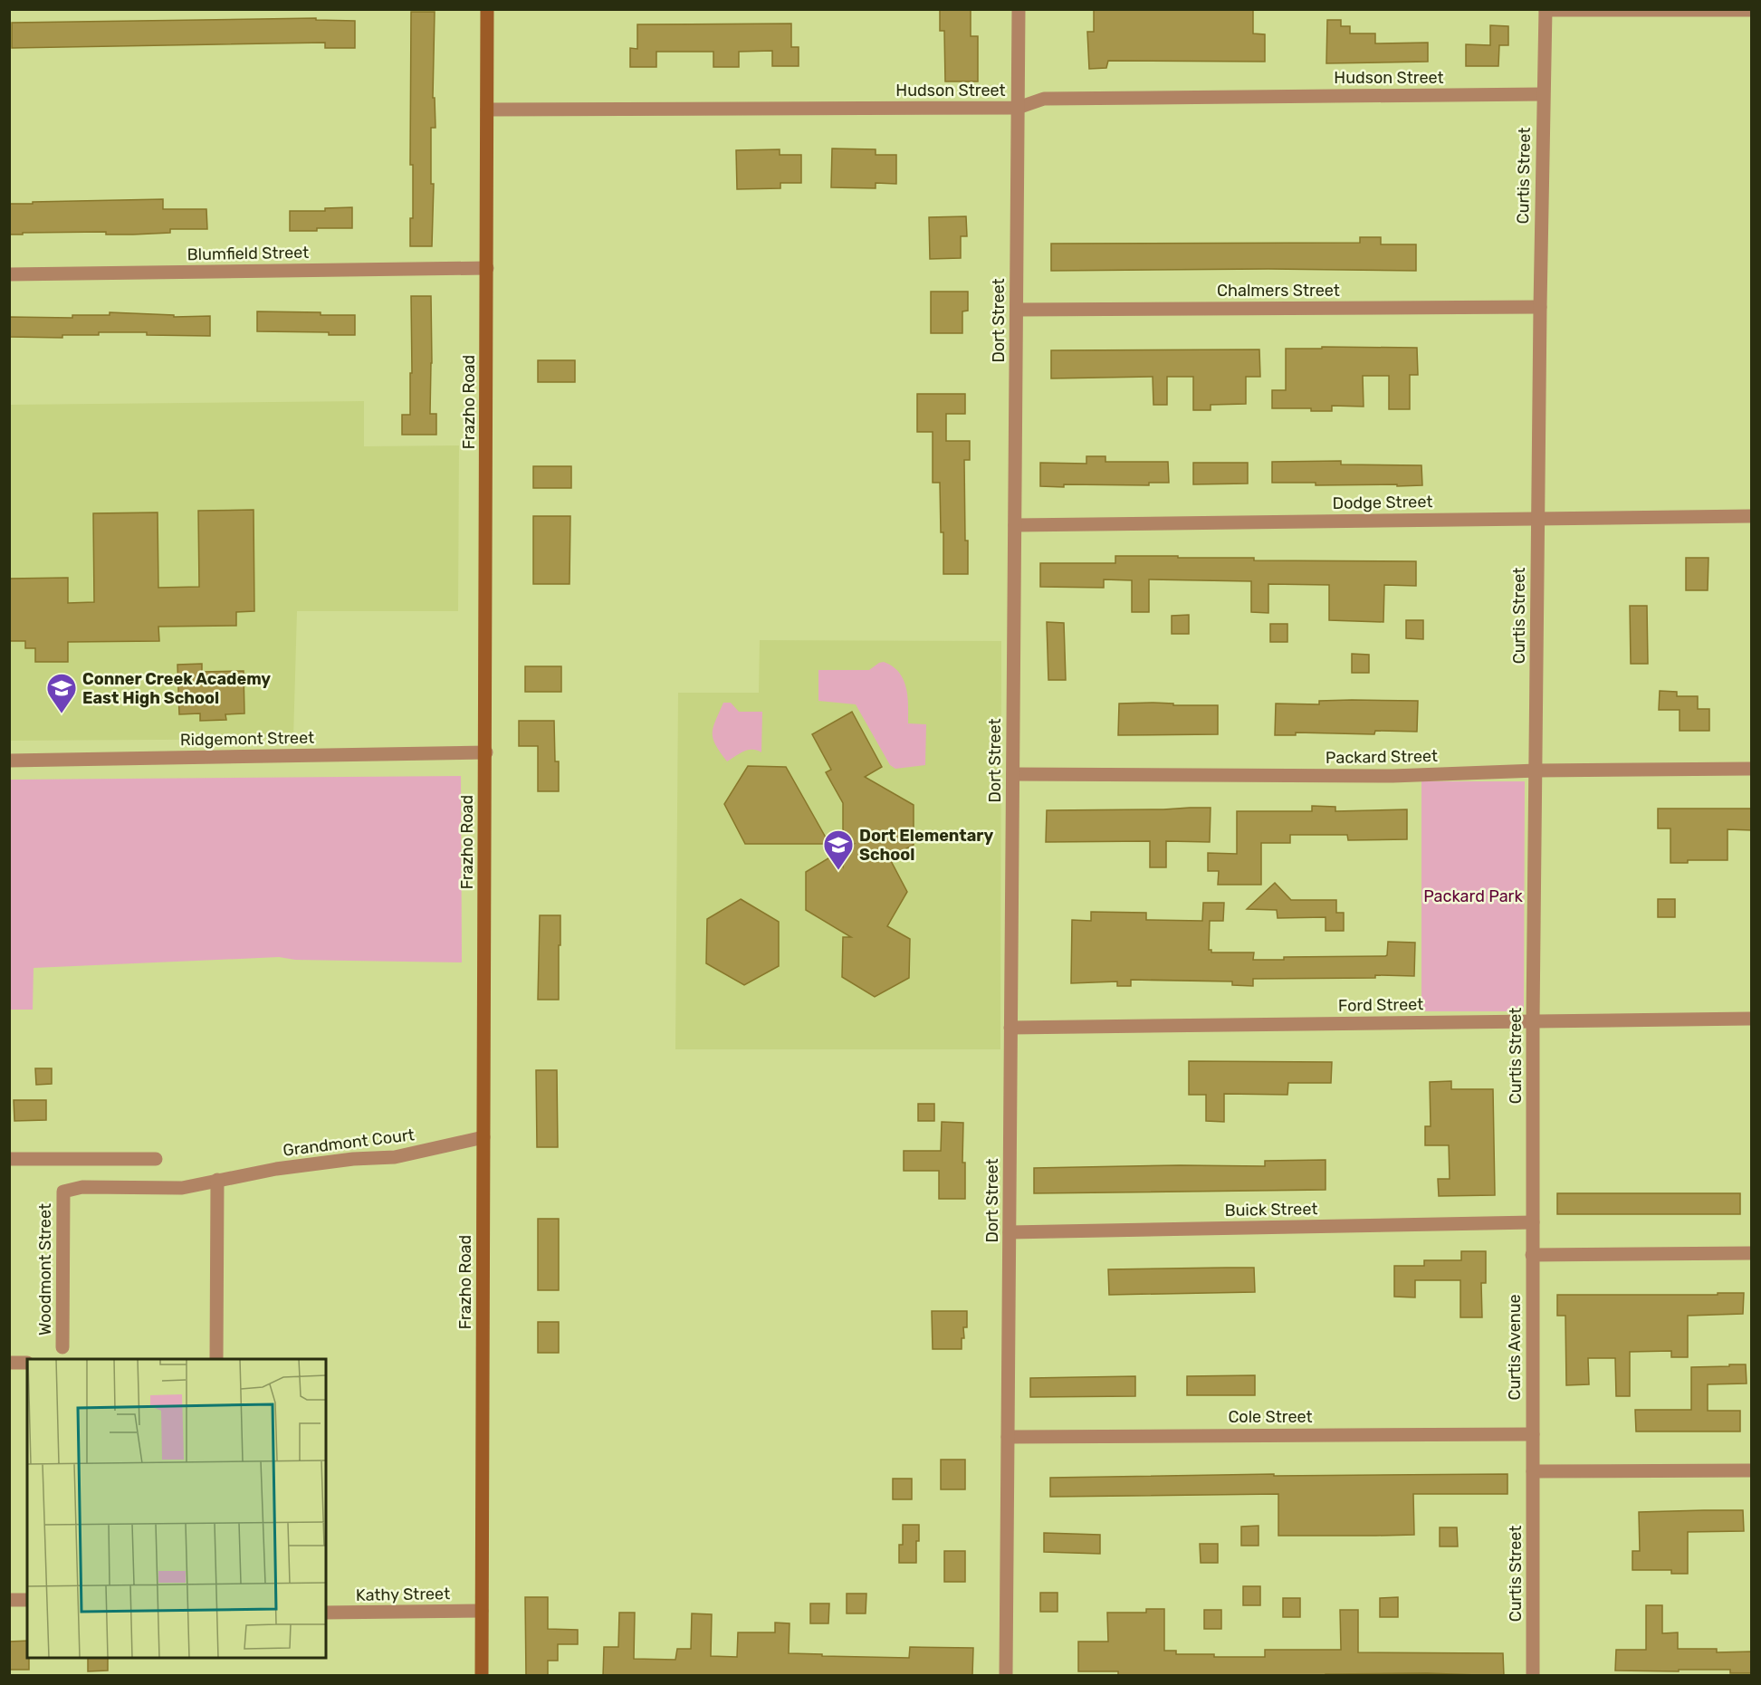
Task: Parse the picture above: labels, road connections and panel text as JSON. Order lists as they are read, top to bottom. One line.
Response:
{"streets":{"street":["Hudson Street","Curtis Street","Blumfield Street","Chalmers Street","Dort Street","Frazho Road","Dodge Street","Ridgemont Street","Packard Street","Ford Street","Grandmont Court","Buick Street","Woodmont Street","Curtis Avenue","Cole Street","Kathy Street"]},"crossings":[["Hudson Street","Curtis Street"],["Hudson Street","Dort Street"],["Hudson Street","Frazho Road"],["Curtis Street","Chalmers Street"],["Curtis Street","Dodge Street"],["Curtis Street","Packard Street"],["Curtis Street","Ford Street"],["Curtis Street","Buick Street"],["Curtis Street","Curtis Avenue"],["Blumfield Street","Frazho Road"],["Chalmers Street","Dort Street"],["Dort Street","Dodge Street"],["Dort Street","Packard Street"],["Dort Street","Ford Street"],["Dort Street","Buick Street"],["Dort Street","Cole Street"],["Frazho Road","Ridgemont Street"],["Frazho Road","Grandmont Court"],["Frazho Road","Kathy Street"],["Grandmont Court","Woodmont Street"],["Buick Street","Curtis Avenue"],["Curtis Avenue","Cole Street"]],"parks":["Packard Park"],"places":{"school or university":["Conner Creek Academy East High School","Dort Elementary School"]}}
